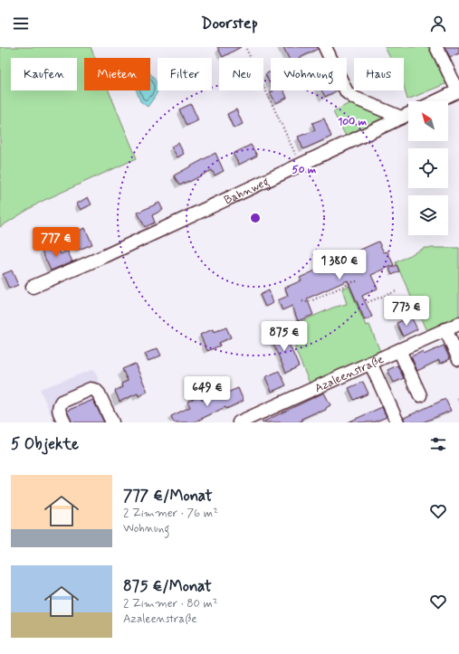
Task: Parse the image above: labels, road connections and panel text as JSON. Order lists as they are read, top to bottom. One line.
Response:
{"streets":{"street":["Bahnweg","Azaleenstraße"]},"north":"top left","page":{"header":"Doorstep","chip":["Kaufen","Mieten","Filter","Neu","Wohnung","Haus"],"price":["777 €","1 380 €","773 €","875 €","649 €"],"heading":"5 Objekte","list":[{"name":"777 €/Monat","note":"2 Zimmer · 76 m² · Wohnung"},{"name":"875 €/Monat","note":"2 Zimmer · 80 m² · Azaleenstraße"}]},"rings":["100 m","50 m"]}
